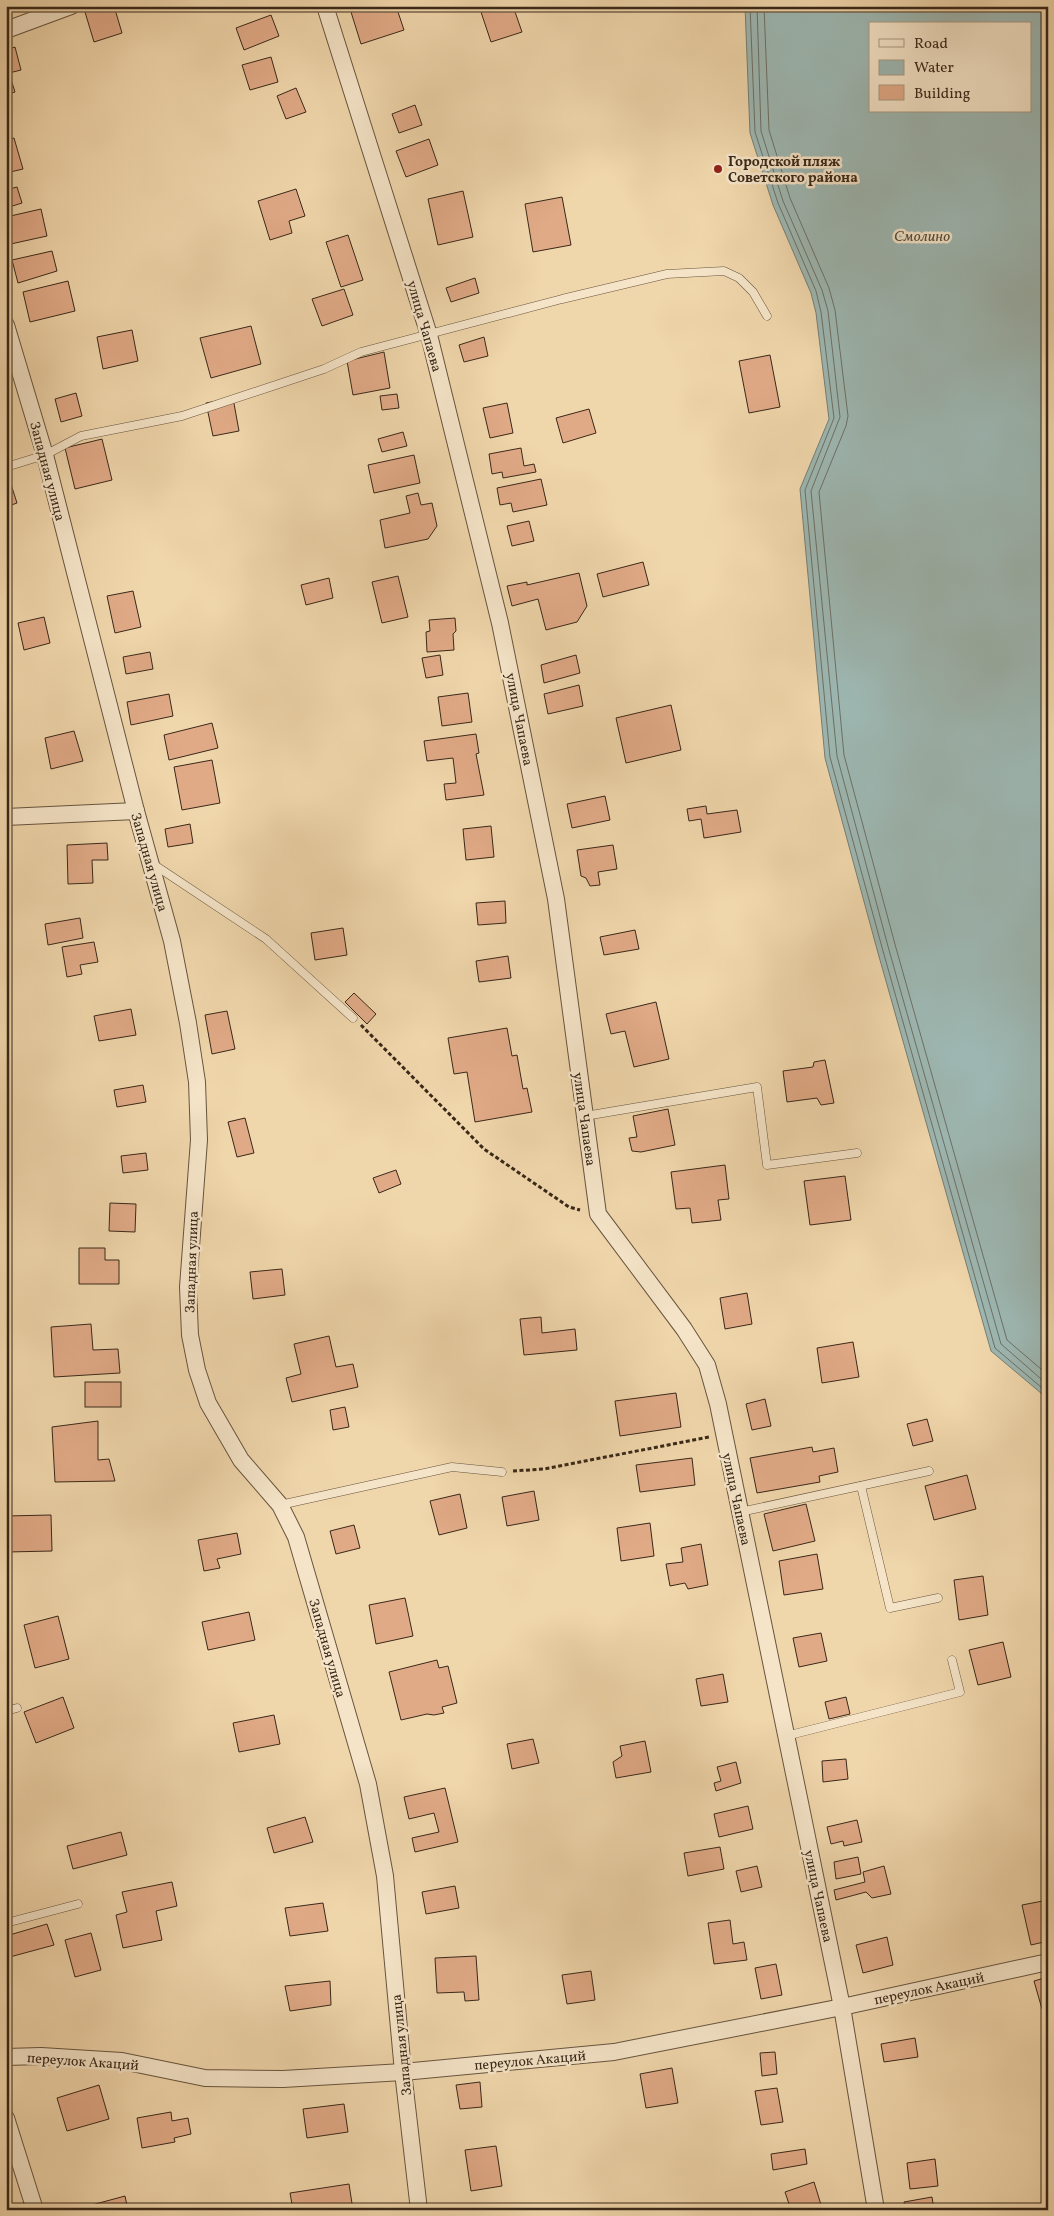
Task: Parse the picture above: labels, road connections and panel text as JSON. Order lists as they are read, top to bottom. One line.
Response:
{"streets":{"street":["улица Чапаева","Западная улица","переулок Акаций"]},"crossings":[["улица Чапаева","переулок Акаций"],["Западная улица","переулок Акаций"]],"water":["Смолино"],"places":["Городской пляж Советского района"],"legend":["Road","Water","Building"]}
